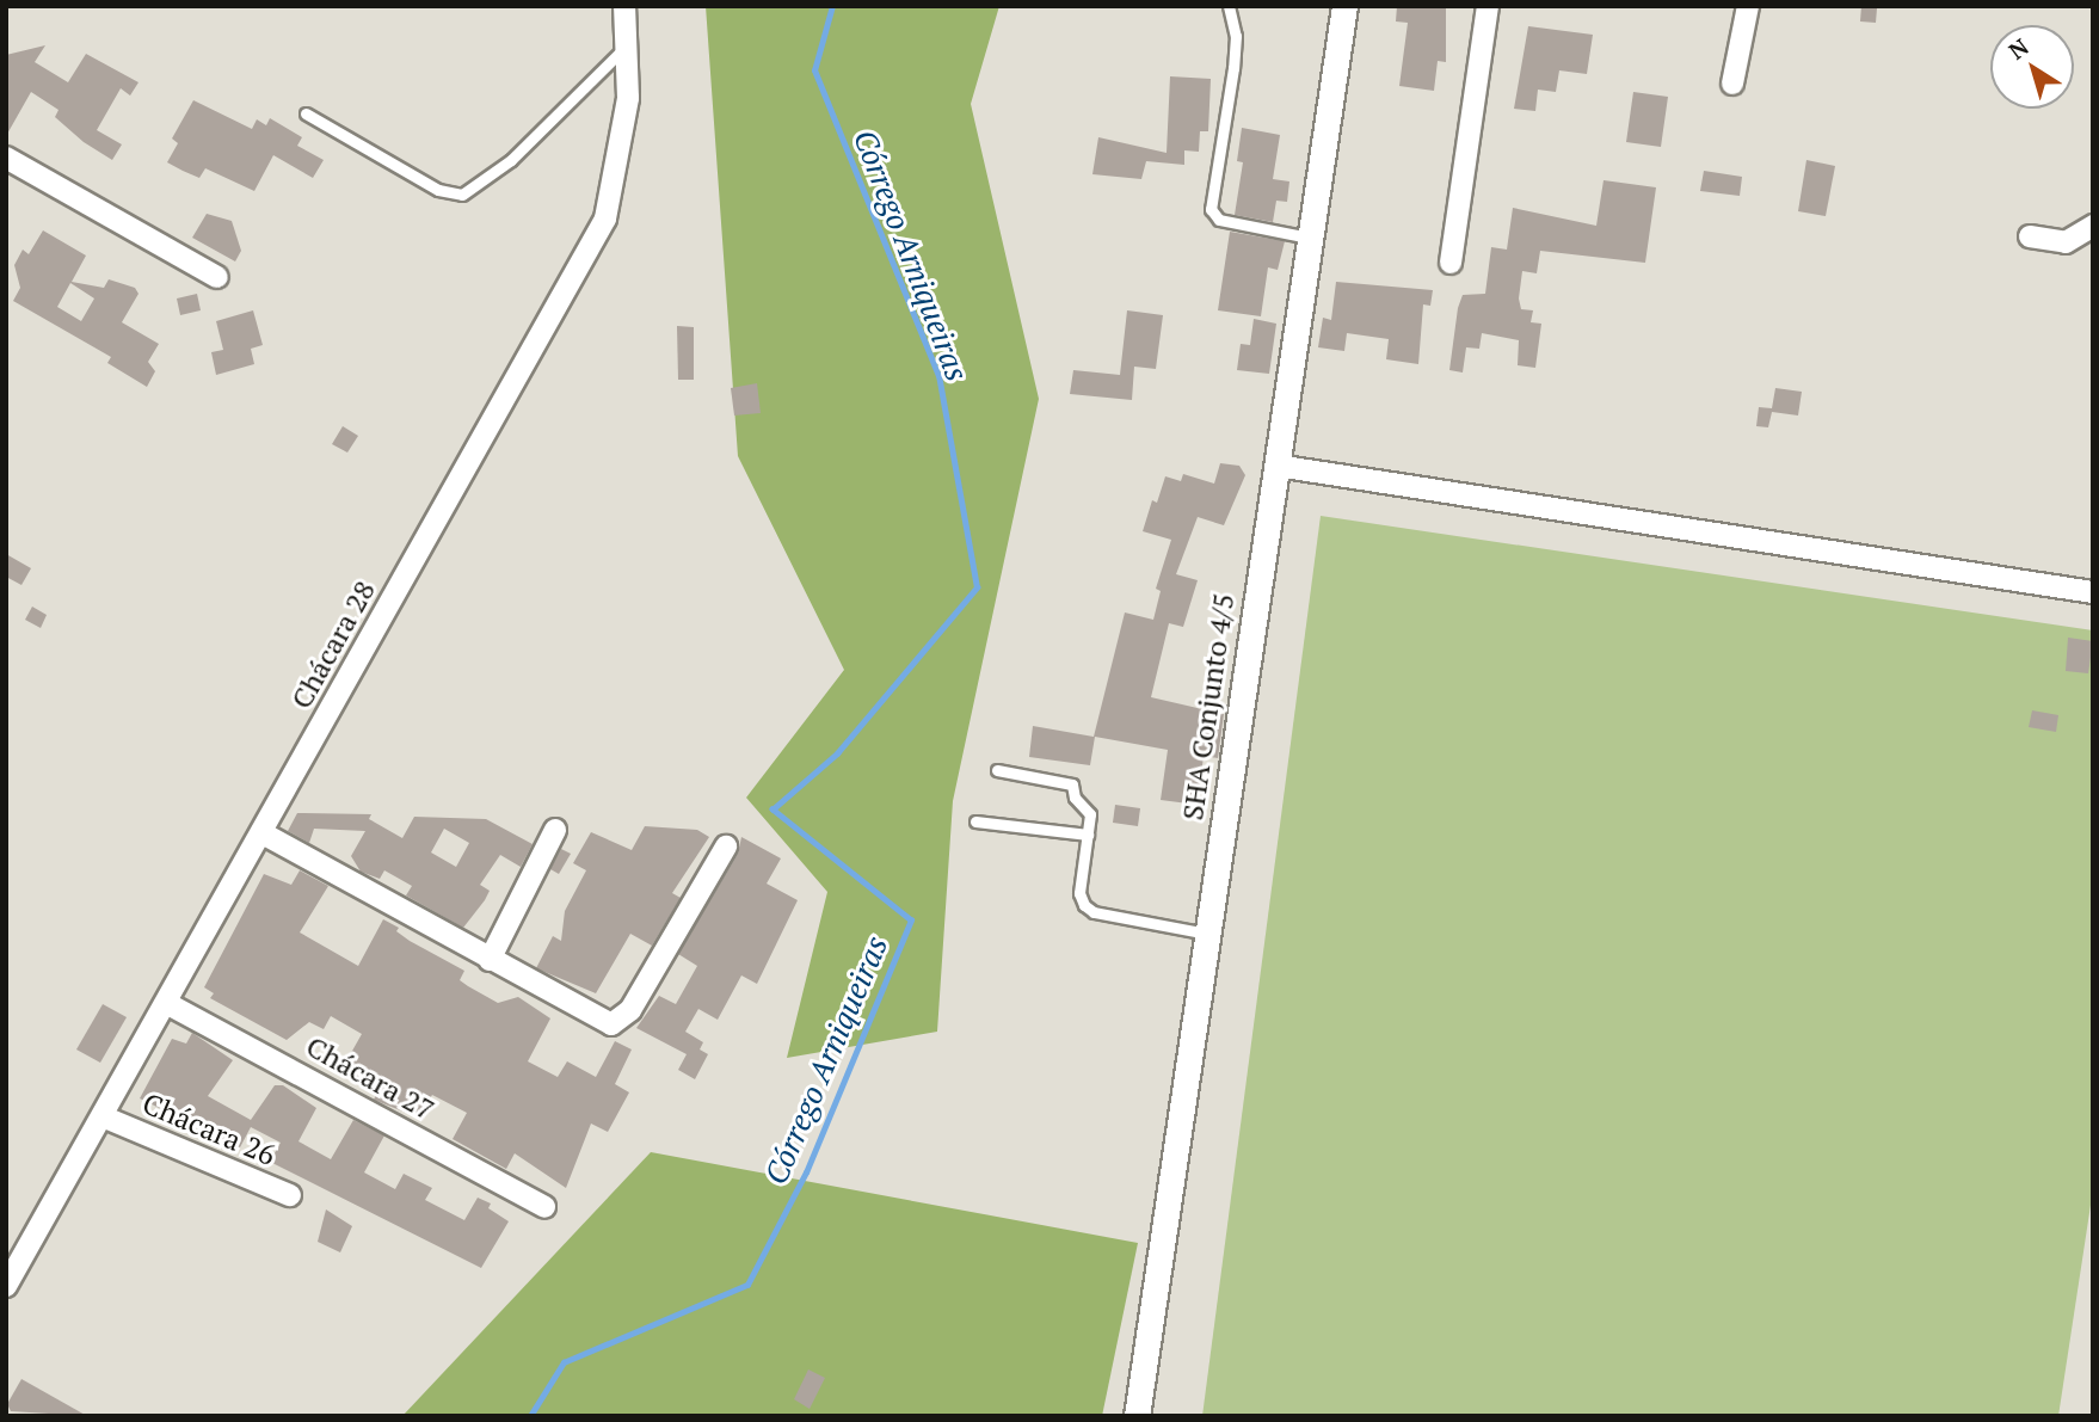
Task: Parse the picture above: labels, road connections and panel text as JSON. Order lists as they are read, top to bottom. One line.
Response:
{"streets":{"street":["Chácara 28","SHA Conjunto 4/5","Chácara 27","Chácara 26"]},"crossings":[["Chácara 28","Chácara 27"],["Chácara 28","Chácara 26"]],"water":["Córrego Arniqueiras"],"north":"top left"}
